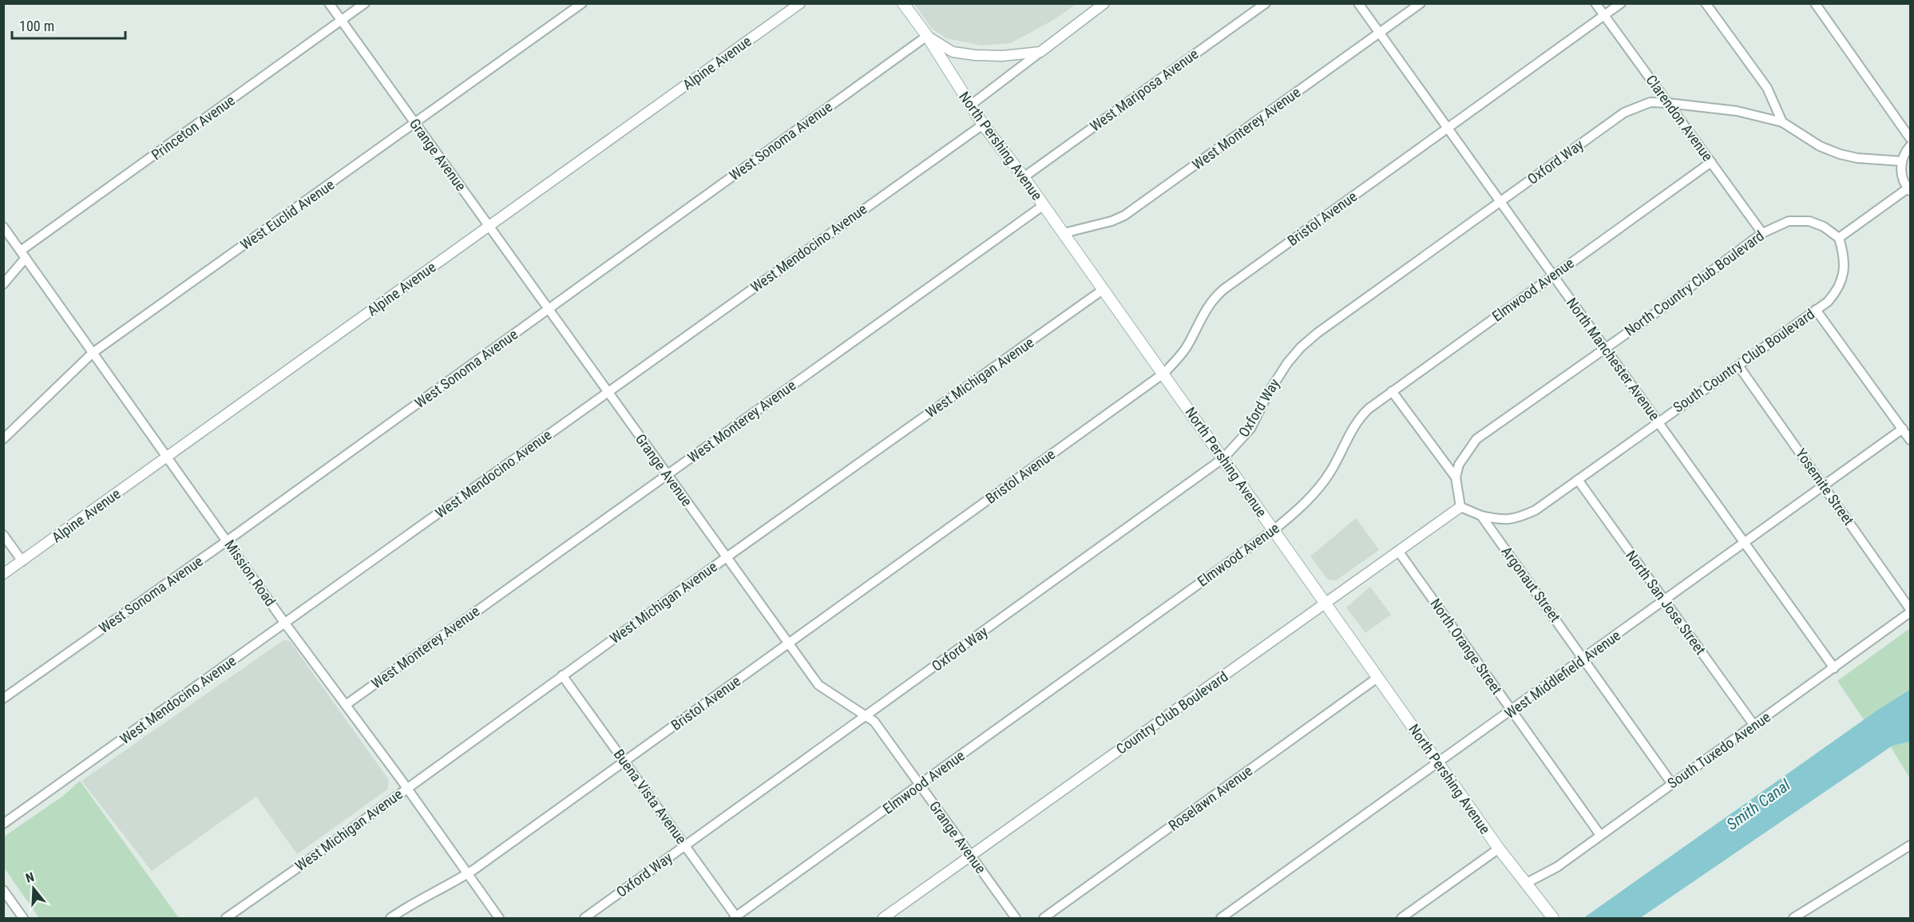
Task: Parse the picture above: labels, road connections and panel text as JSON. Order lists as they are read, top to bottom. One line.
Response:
{"streets":{"main road":["North Pershing Avenue"],"street":["Alpine Avenue","West Mariposa Avenue","Clarendon Avenue","Princeton Avenue","West Monterey Avenue","West Sonoma Avenue","Grange Avenue","Oxford Way","West Euclid Avenue","Bristol Avenue","West Mendocino Avenue","North Country Club Boulevard","Elmwood Avenue","North Manchester Avenue","South Country Club Boulevard","West Michigan Avenue","Yosemite Street","Mission Road","Argonaut Street","North San Jose Street","North Orange Street","West Middlefield Avenue","Country Club Boulevard","South Tuxedo Avenue","Buena Vista Avenue","Roselawn Avenue"]},"crossings":[["Alpine Avenue","Grange Avenue"],["Alpine Avenue","Mission Road"],["West Mariposa Avenue","North Pershing Avenue"],["Clarendon Avenue","Oxford Way"],["Clarendon Avenue","Bristol Avenue"],["Clarendon Avenue","North Country Club Boulevard"],["Clarendon Avenue","Elmwood Avenue"],["Princeton Avenue","Grange Avenue"],["Princeton Avenue","Mission Road"],["West Monterey Avenue","North Pershing Avenue"],["West Monterey Avenue","Grange Avenue"],["West Monterey Avenue","North Manchester Avenue"],["West Monterey Avenue","Mission Road"],["West Sonoma Avenue","North Pershing Avenue"],["West Sonoma Avenue","Grange Avenue"],["West Sonoma Avenue","Mission Road"],["North Pershing Avenue","Oxford Way"],["North Pershing Avenue","Bristol Avenue"],["North Pershing Avenue","West Mendocino Avenue"],["North Pershing Avenue","Elmwood Avenue"],["North Pershing Avenue","West Michigan Avenue"],["North Pershing Avenue","West Middlefield Avenue"],["North Pershing Avenue","Country Club Boulevard"],["North Pershing Avenue","South Tuxedo Avenue"],["North Pershing Avenue","Roselawn Avenue"],["Grange Avenue","Oxford Way"],["Grange Avenue","West Euclid Avenue"],["Grange Avenue","Bristol Avenue"],["Grange Avenue","West Mendocino Avenue"],["Grange Avenue","Elmwood Avenue"],["Grange Avenue","West Michigan Avenue"],["Grange Avenue","Country Club Boulevard"],["Oxford Way","North Manchester Avenue"],["Oxford Way","Buena Vista Avenue"],["West Euclid Avenue","Mission Road"],["Bristol Avenue","North Manchester Avenue"],["Bristol Avenue","Mission Road"],["Bristol Avenue","Buena Vista Avenue"],["West Mendocino Avenue","Mission Road"],["North Country Club Boulevard","North Manchester Avenue"],["North Country Club Boulevard","South Country Club Boulevard"],["Elmwood Avenue","North Manchester Avenue"],["Elmwood Avenue","Buena Vista Avenue"],["North Manchester Avenue","South Country Club Boulevard"],["North Manchester Avenue","West Middlefield Avenue"],["North Manchester Avenue","South Tuxedo Avenue"],["South Country Club Boulevard","Yosemite Street"],["South Country Club Boulevard","Argonaut Street"],["South Country Club Boulevard","North San Jose Street"],["West Michigan Avenue","Mission Road"],["West Michigan Avenue","Buena Vista Avenue"],["Yosemite Street","West Middlefield Avenue"],["Yosemite Street","South Tuxedo Avenue"],["Argonaut Street","West Middlefield Avenue"],["Argonaut Street","South Tuxedo Avenue"],["North San Jose Street","West Middlefield Avenue"],["North San Jose Street","South Tuxedo Avenue"],["North Orange Street","West Middlefield Avenue"],["North Orange Street","Country Club Boulevard"],["North Orange Street","South Tuxedo Avenue"]],"water":["Smith Canal"],"scale_bar":"100 m","north":"top"}
